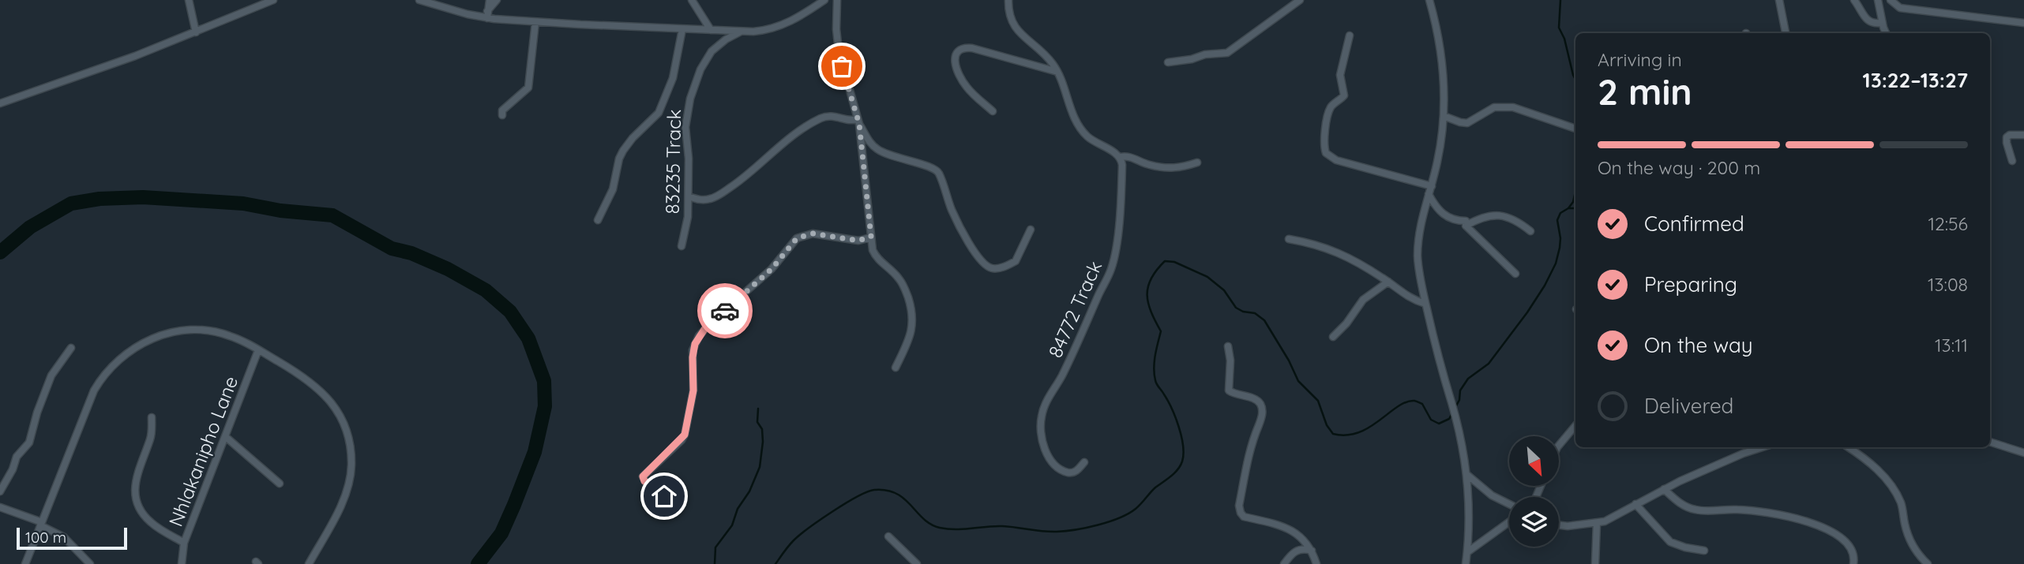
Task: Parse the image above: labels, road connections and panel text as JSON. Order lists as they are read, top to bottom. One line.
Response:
{"streets":{"street":["83235 Track","84772 Track","Nhlakanipho Lane"]},"scale_bar":"100 m","north":"bottom right","page":{"heading":["2 min","Arriving in","13:22–13:27"],"bar":"On the way · 200 m","list":[["Confirmed","12:56"],["Preparing","13:08"],["On the way","13:11"],"Delivered"],"scale":"100 m"}}
